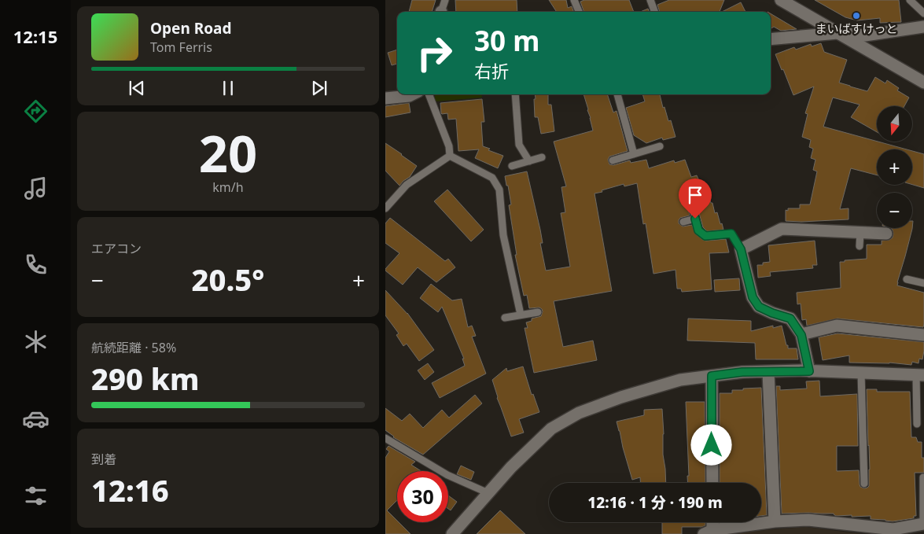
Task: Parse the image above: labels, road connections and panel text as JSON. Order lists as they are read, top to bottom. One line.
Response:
{"places":["まいばすけっと"],"north":"bottom","page":{"tabs":"12:15","turn":["30 m","右折"],"song":["Open Road","Tom Ferris"],"map_buttons":["+","−"],"tile":[["20","km/h"],"エアコン",["航続距離 · 58%","290 km"],["到着","12:16"]],"heat":["−","20.5°","+"],"limit":"30","trip":"12:16 · 1 分 · 190 m"}}
